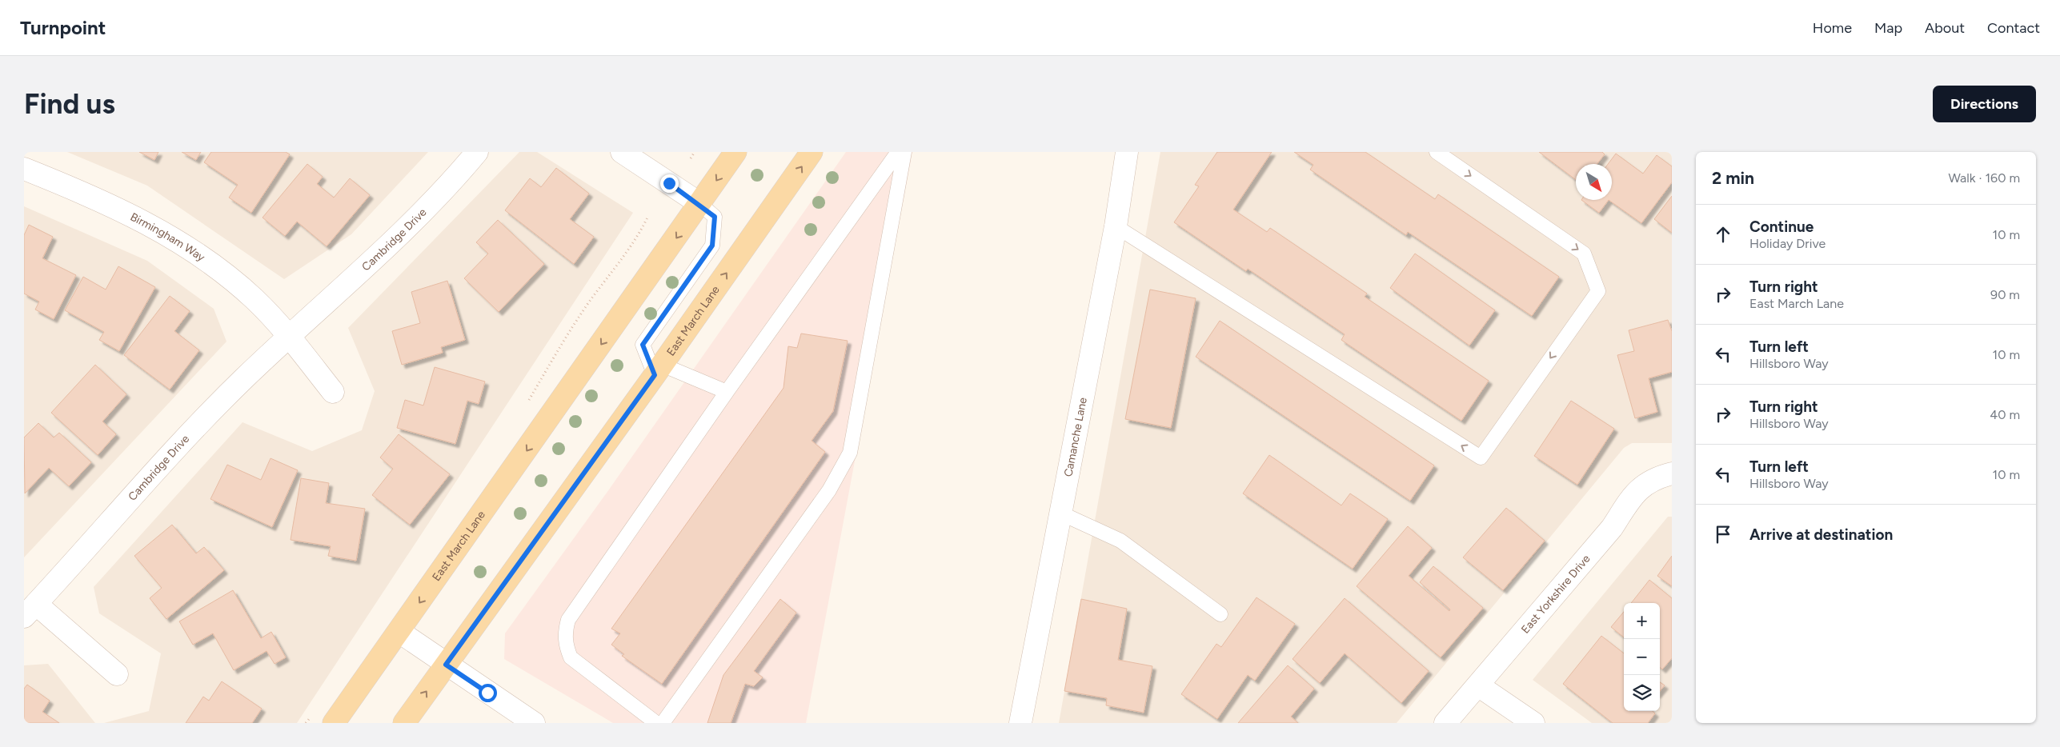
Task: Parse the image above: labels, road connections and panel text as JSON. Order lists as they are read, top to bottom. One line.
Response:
{"streets":{"main road":["East March Lane"],"street":["Birmingham Way","Cambridge Drive","Camanche Lane","East Yorkshire Drive"]},"crossings":[["Birmingham Way","Cambridge Drive"]],"north":"bottom right","page":{"header":"Turnpoint","nav":["Home","Map","About","Contact"],"buttons":"Directions","title":"Find us","heading":["2 min","Walk · 160 m"],"list":[["Continue","Holiday Drive","10 m"],["Turn right","East March Lane","90 m"],["Turn left","Hillsboro Way","10 m"],["Turn right","Hillsboro Way","40 m"],["Turn left","Hillsboro Way","10 m"],"Arrive at destination"],"map_buttons":["+","−"]}}
